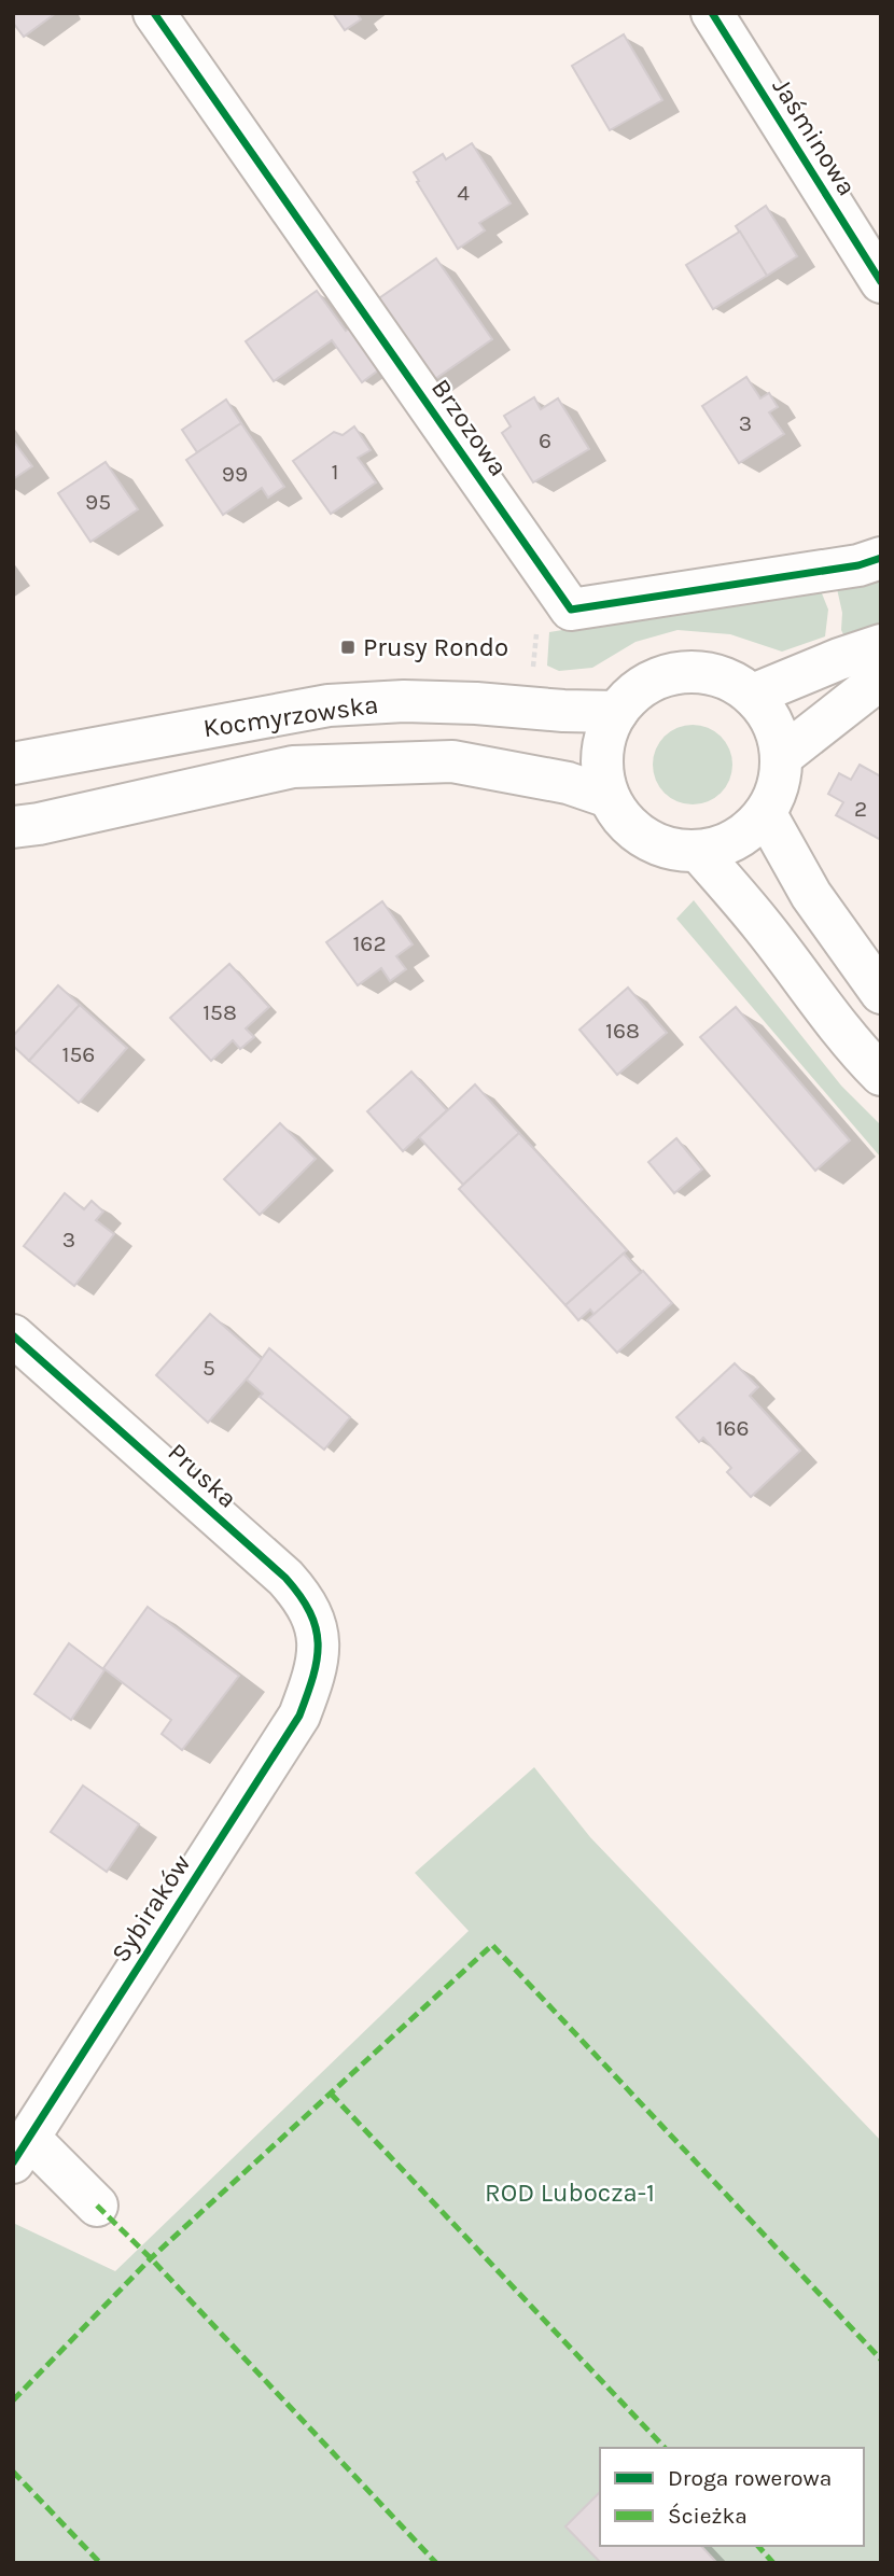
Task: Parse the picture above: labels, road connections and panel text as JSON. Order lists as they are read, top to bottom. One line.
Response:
{"streets":{"street":["Jaśminowa","Brzozowa","Kocmyrzowska","Pruska","Sybiraków"]},"crossings":[["Pruska","Sybiraków"]],"parks":["ROD Lubocza-1"],"places":{"transit":["Prusy Rondo"]},"house_numbers":["4","3","6","1","99","95","2","162","158","168","156","3","5","166"],"legend":["Droga rowerowa","Ścieżka"]}
